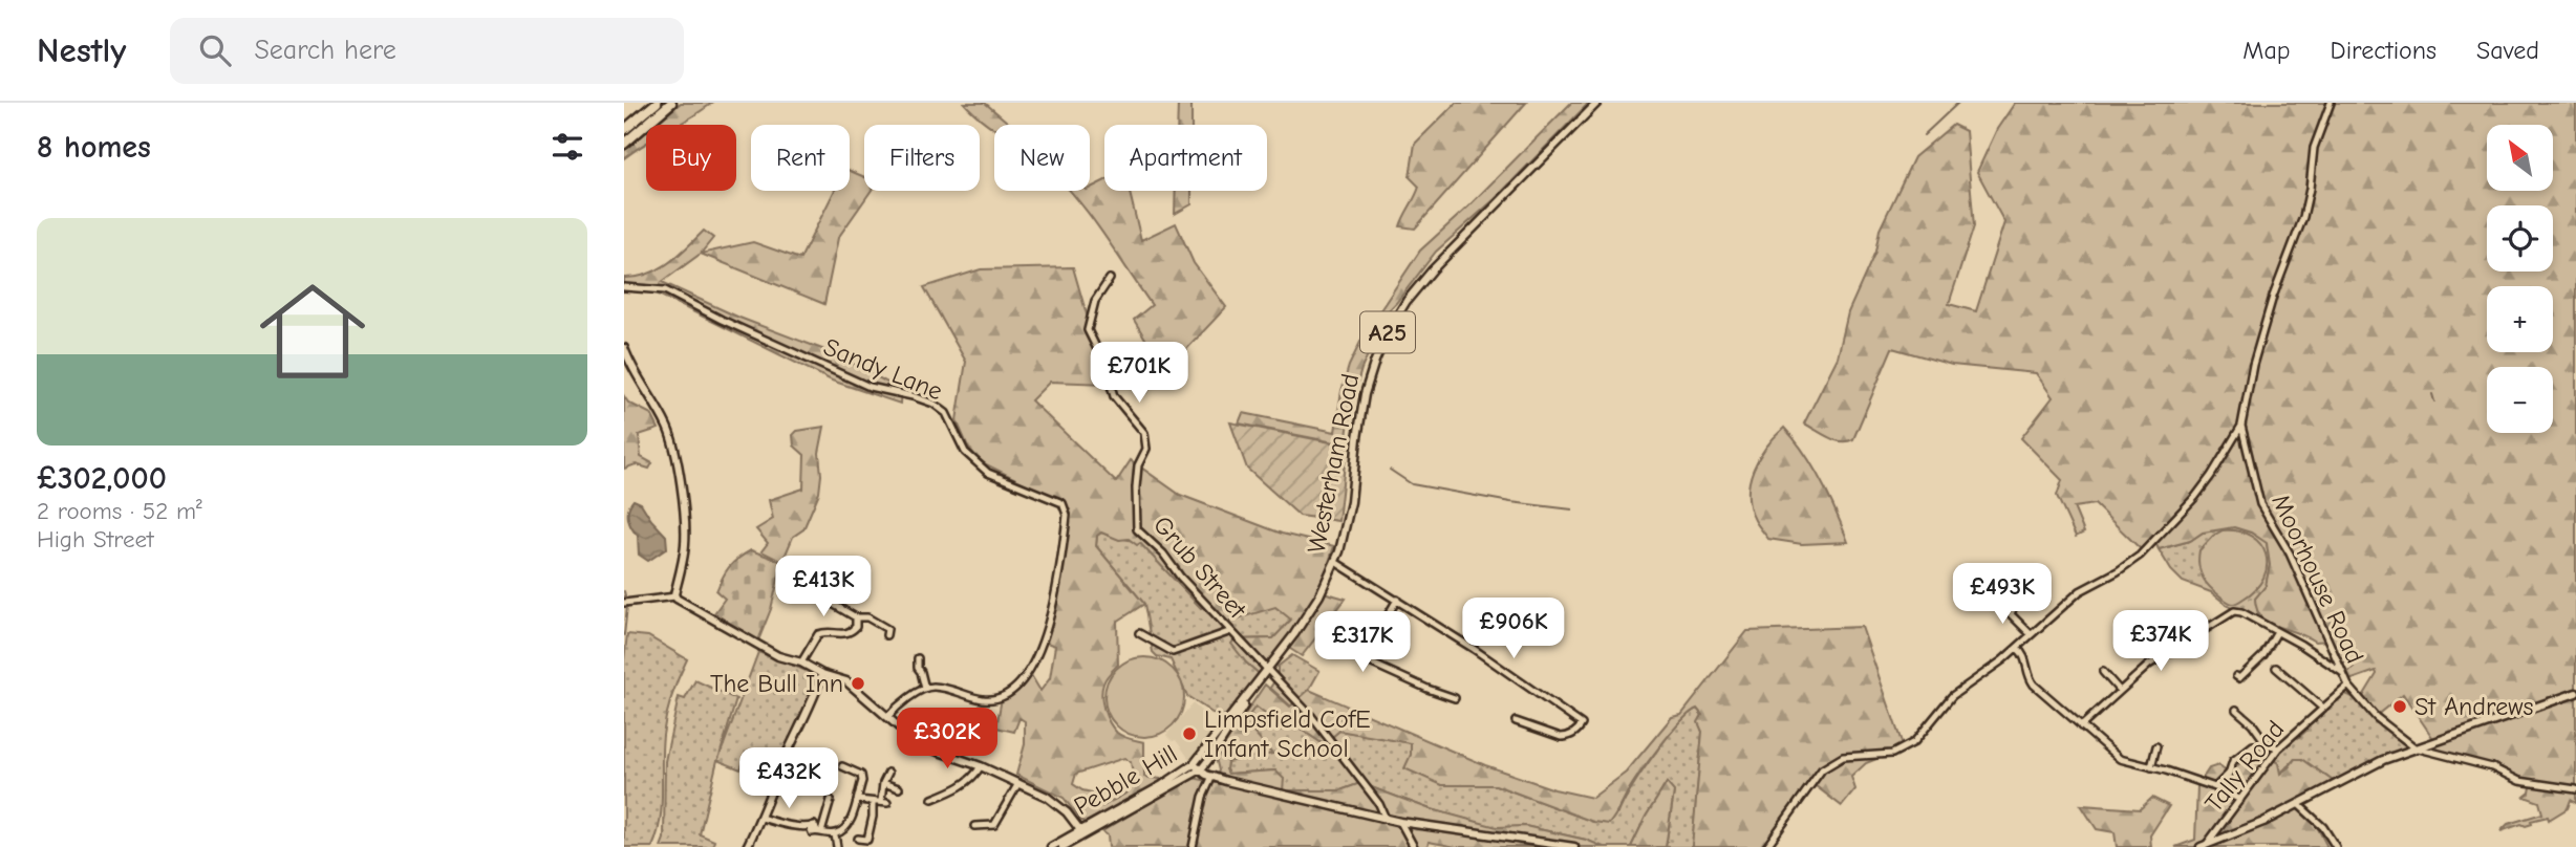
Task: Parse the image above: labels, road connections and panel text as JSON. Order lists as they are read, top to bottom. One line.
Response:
{"streets":{"main road":["A25","Westerham Road","Pebble Hill"],"street":["Sandy Lane","Grub Street","Moorhouse Road","Tally Road"]},"crossings":[["A25","Pebble Hill"],["Westerham Road","Grub Street"],["Westerham Road","Pebble Hill"],["Moorhouse Road","Tally Road"]],"places":["The Bull Inn","St Andrews","Limpsfield CofE Infant School"],"north":"top left","page":{"header":"Nestly","search":"Search here","nav":["Map","Directions","Saved"],"heading":"8 homes","map_buttons":["+","−"],"chip":["Buy","Rent","Filters","New","Apartment"],"list":[{"name":"£302,000","note":"2 rooms · 52 m² · High Street"}],"price":["£701K","£413K","£493K","£906K","£374K","£317K","£302K","£432K"]}}
